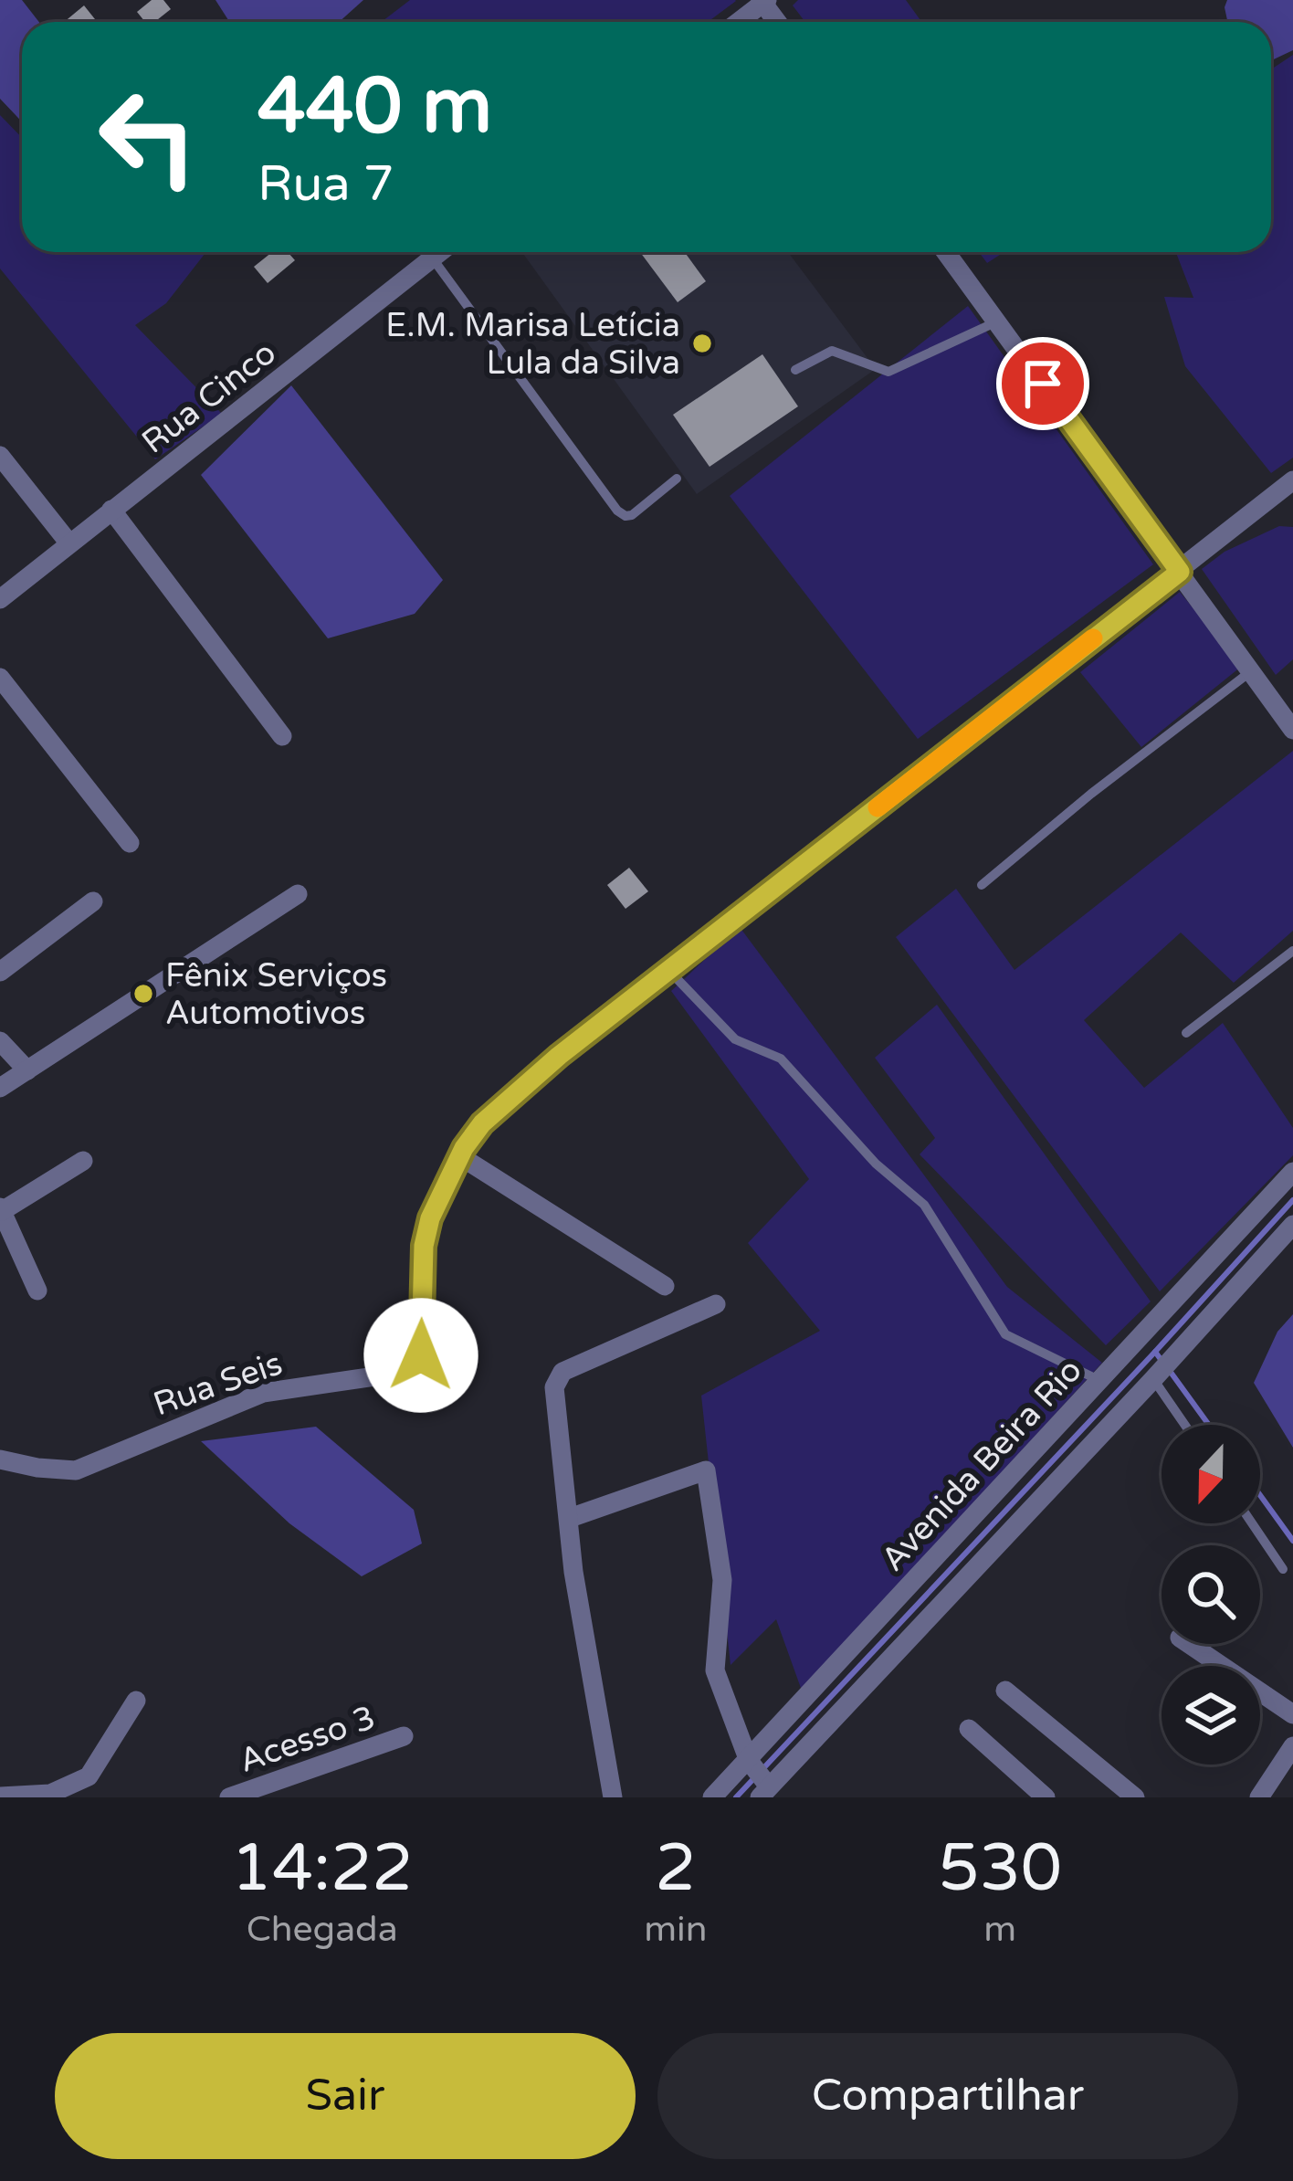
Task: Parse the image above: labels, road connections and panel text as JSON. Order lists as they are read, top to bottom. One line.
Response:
{"streets":{"street":["Rua Cinco","Rua Seis","Avenida Beira Rio","Acesso 3"]},"places":["E.M. Marisa Letícia Lula da Silva","Fênix Serviços Automotivos"],"north":"bottom","page":{"turn":["440 m","Rua 7"],"eta":["14:22","Chegada","2","min","530","m"],"buttons":["Sair","Compartilhar"]}}
